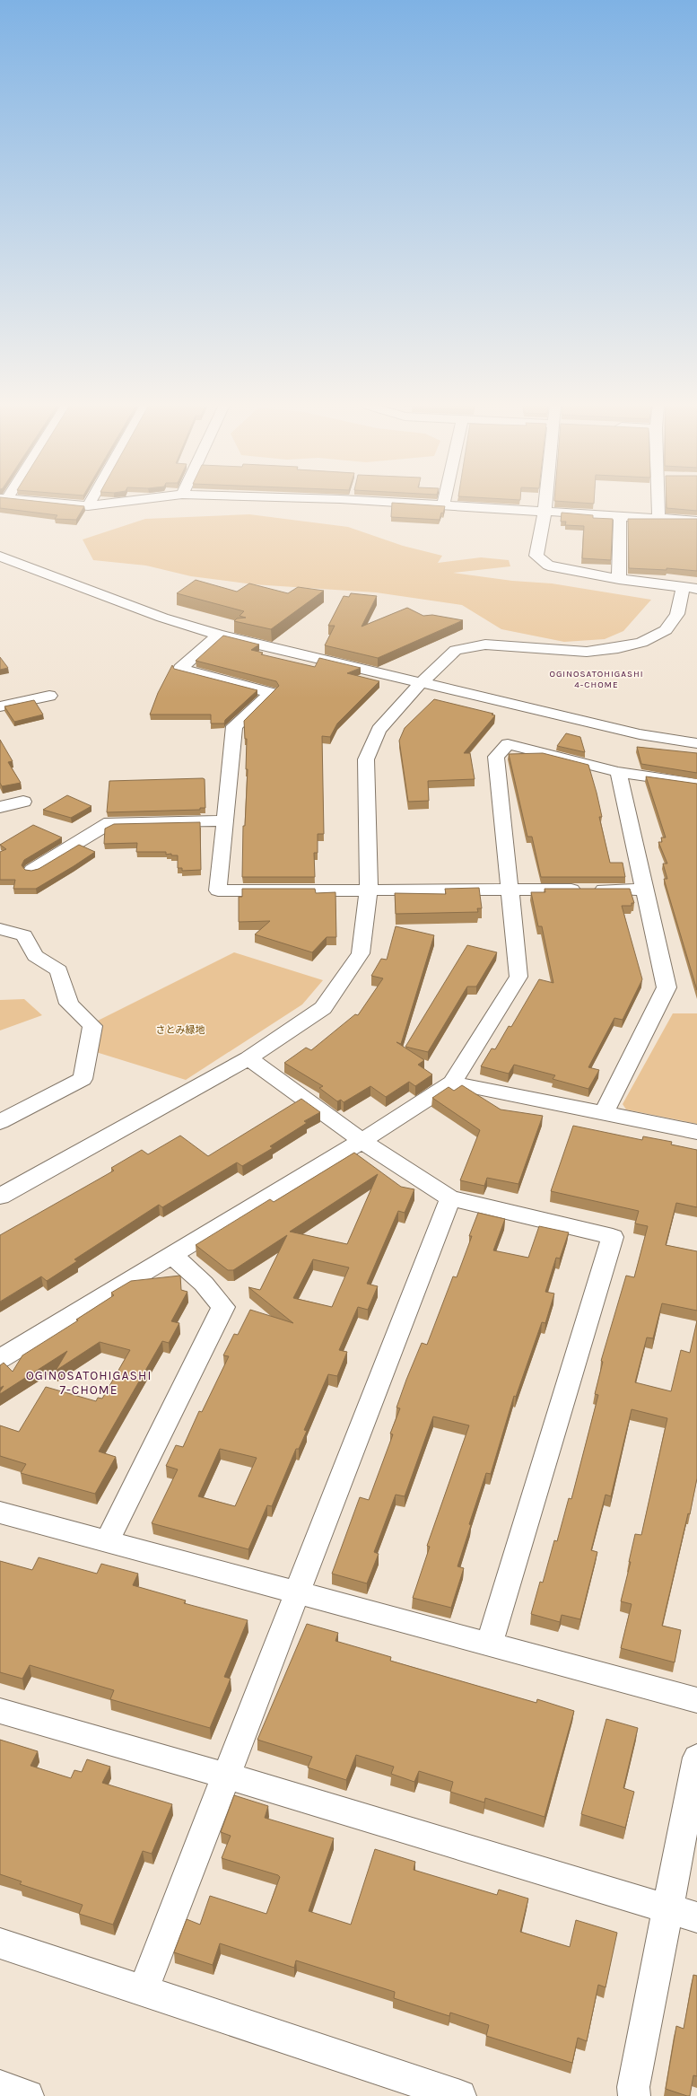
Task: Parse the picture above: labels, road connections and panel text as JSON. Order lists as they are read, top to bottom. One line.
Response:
{"districts":["OGINOSATOHIGASHI 4-CHOME","OGINOSATOHIGASHI 7-CHOME"],"parks":["さとみ緑地"]}
